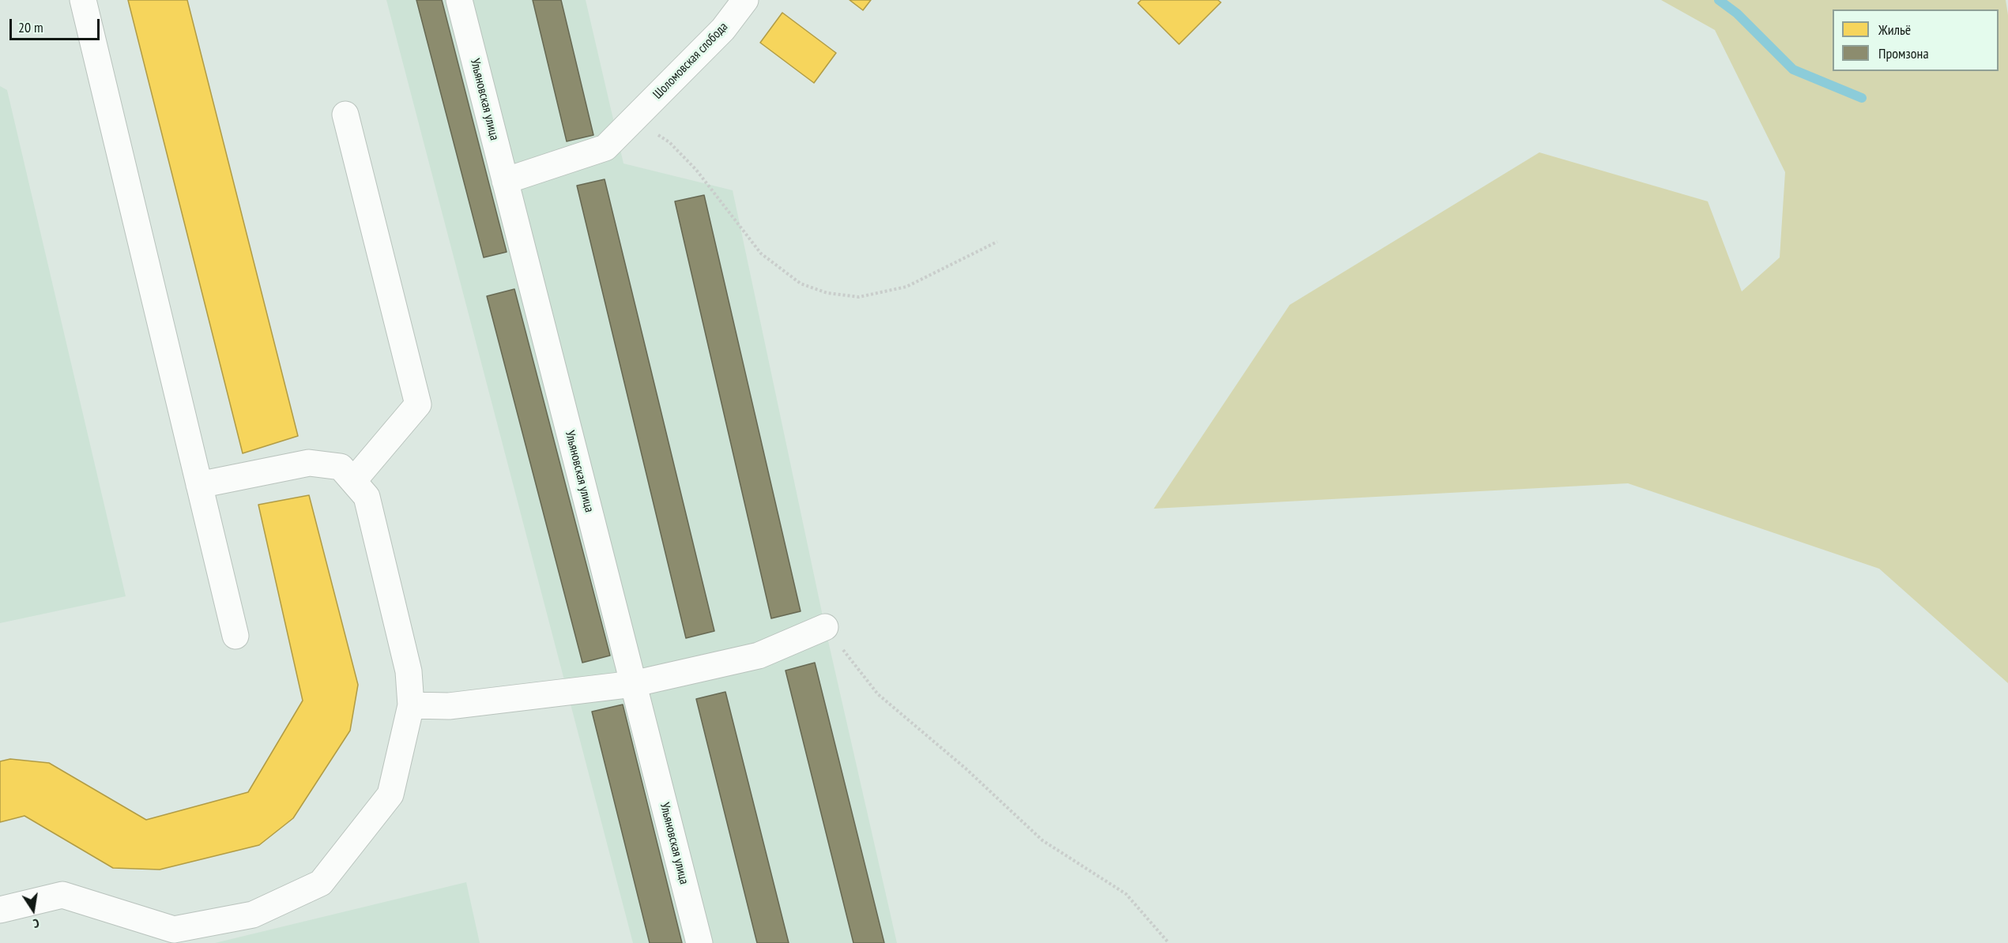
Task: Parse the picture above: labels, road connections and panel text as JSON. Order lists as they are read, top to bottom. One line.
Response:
{"streets":{"street":["Шоломовская слобода","Ульяновская улица"]},"crossings":[["Шоломовская слобода","Ульяновская улица"]],"legend":["Жильё","Промзона"],"scale_bar":"20 m","north":"bottom"}
